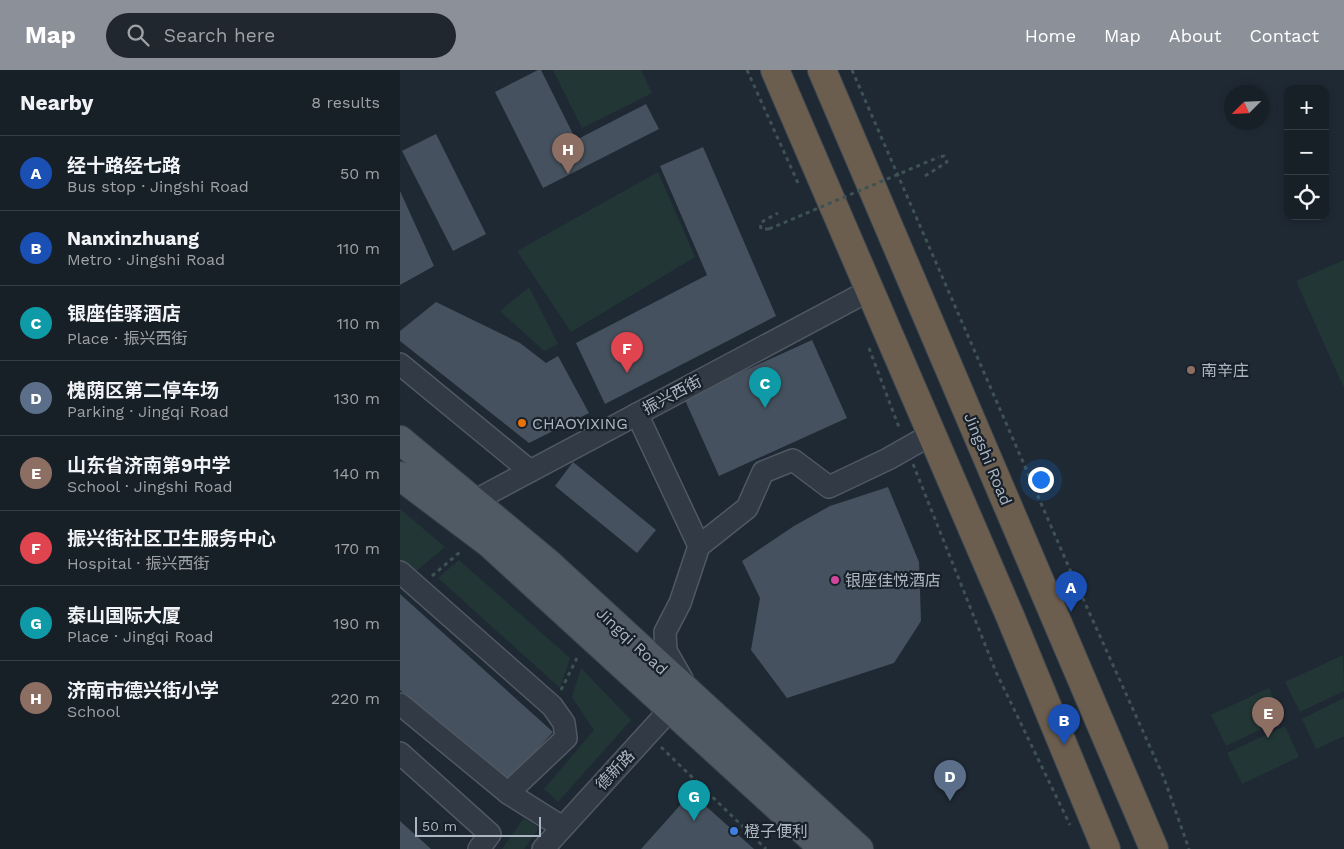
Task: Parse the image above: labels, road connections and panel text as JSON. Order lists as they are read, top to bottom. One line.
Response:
{"streets":{"highway":["Jingshi Road"],"main road":["Jingqi Road"],"street":["振兴西街","德新路"]},"crossings":[["振兴西街","Jingqi Road"],["Jingqi Road","德新路"]],"places":["南辛庄","CHAOYIXING","银座佳悦酒店","橙子便利"],"scale_bar":"50 m","north":"bottom left","page":{"header":"Map","search":"Search here","nav":["Home","Map","About","Contact"],"heading":["Nearby","8 results"],"map_buttons":["+","−"],"pins":["H","F","C","A","E","B","D","G"],"list":[{"mark":"A","name":"经十路经七路","note":"Bus stop · Jingshi Road","value":"50 m"},{"mark":"B","name":"Nanxinzhuang","note":"Metro · Jingshi Road","value":"110 m"},{"mark":"C","name":"银座佳驿酒店","note":"Place · 振兴西街","value":"110 m"},{"mark":"D","name":"槐荫区第二停车场","note":"Parking · Jingqi Road","value":"130 m"},{"mark":"E","name":"山东省济南第9中学","note":"School · Jingshi Road","value":"140 m"},{"mark":"F","name":"振兴街社区卫生服务中心","note":"Hospital · 振兴西街","value":"170 m"},{"mark":"G","name":"泰山国际大厦","note":"Place · Jingqi Road","value":"190 m"},{"mark":"H","name":"济南市德兴街小学","note":"School","value":"220 m"}],"scale":"50 m"}}
